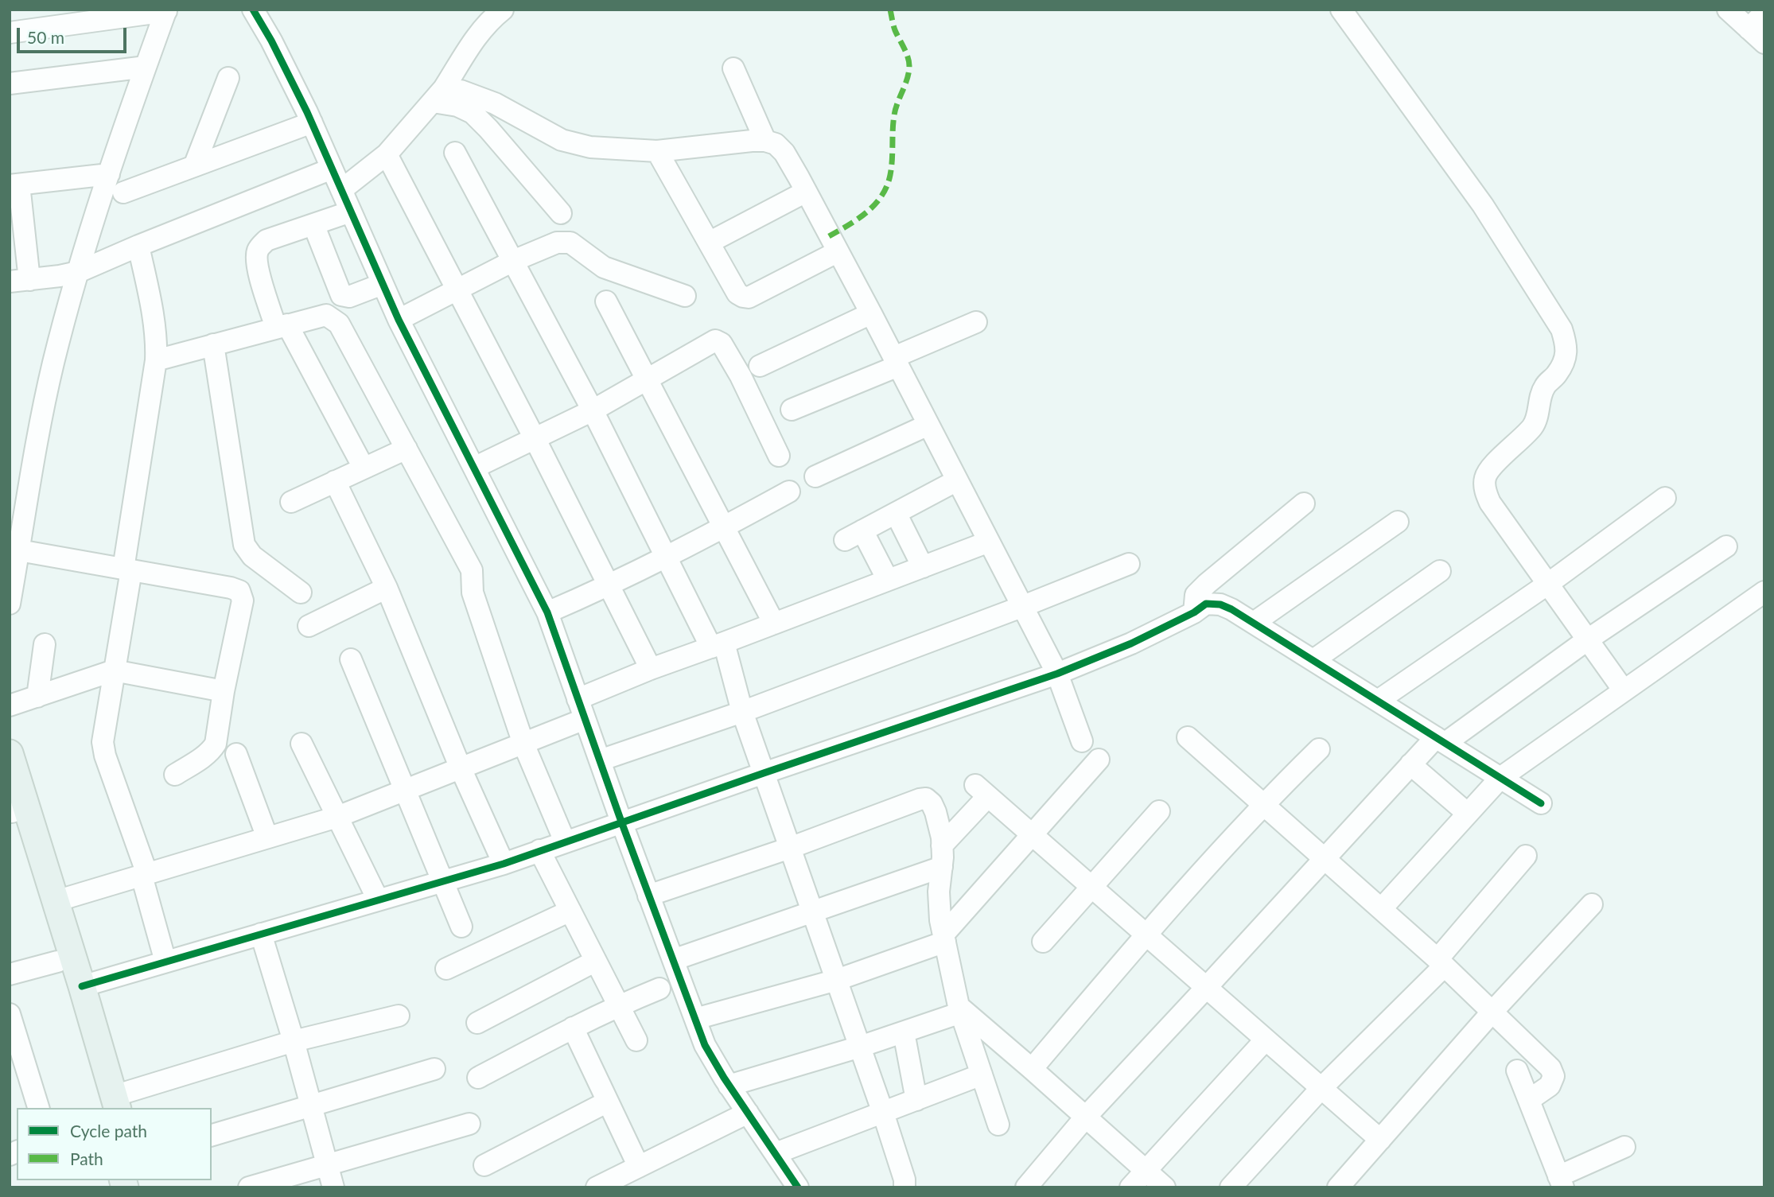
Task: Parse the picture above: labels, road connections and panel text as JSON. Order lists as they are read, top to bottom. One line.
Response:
{"legend":["Cycle path","Path"],"scale_bar":"50 m"}
